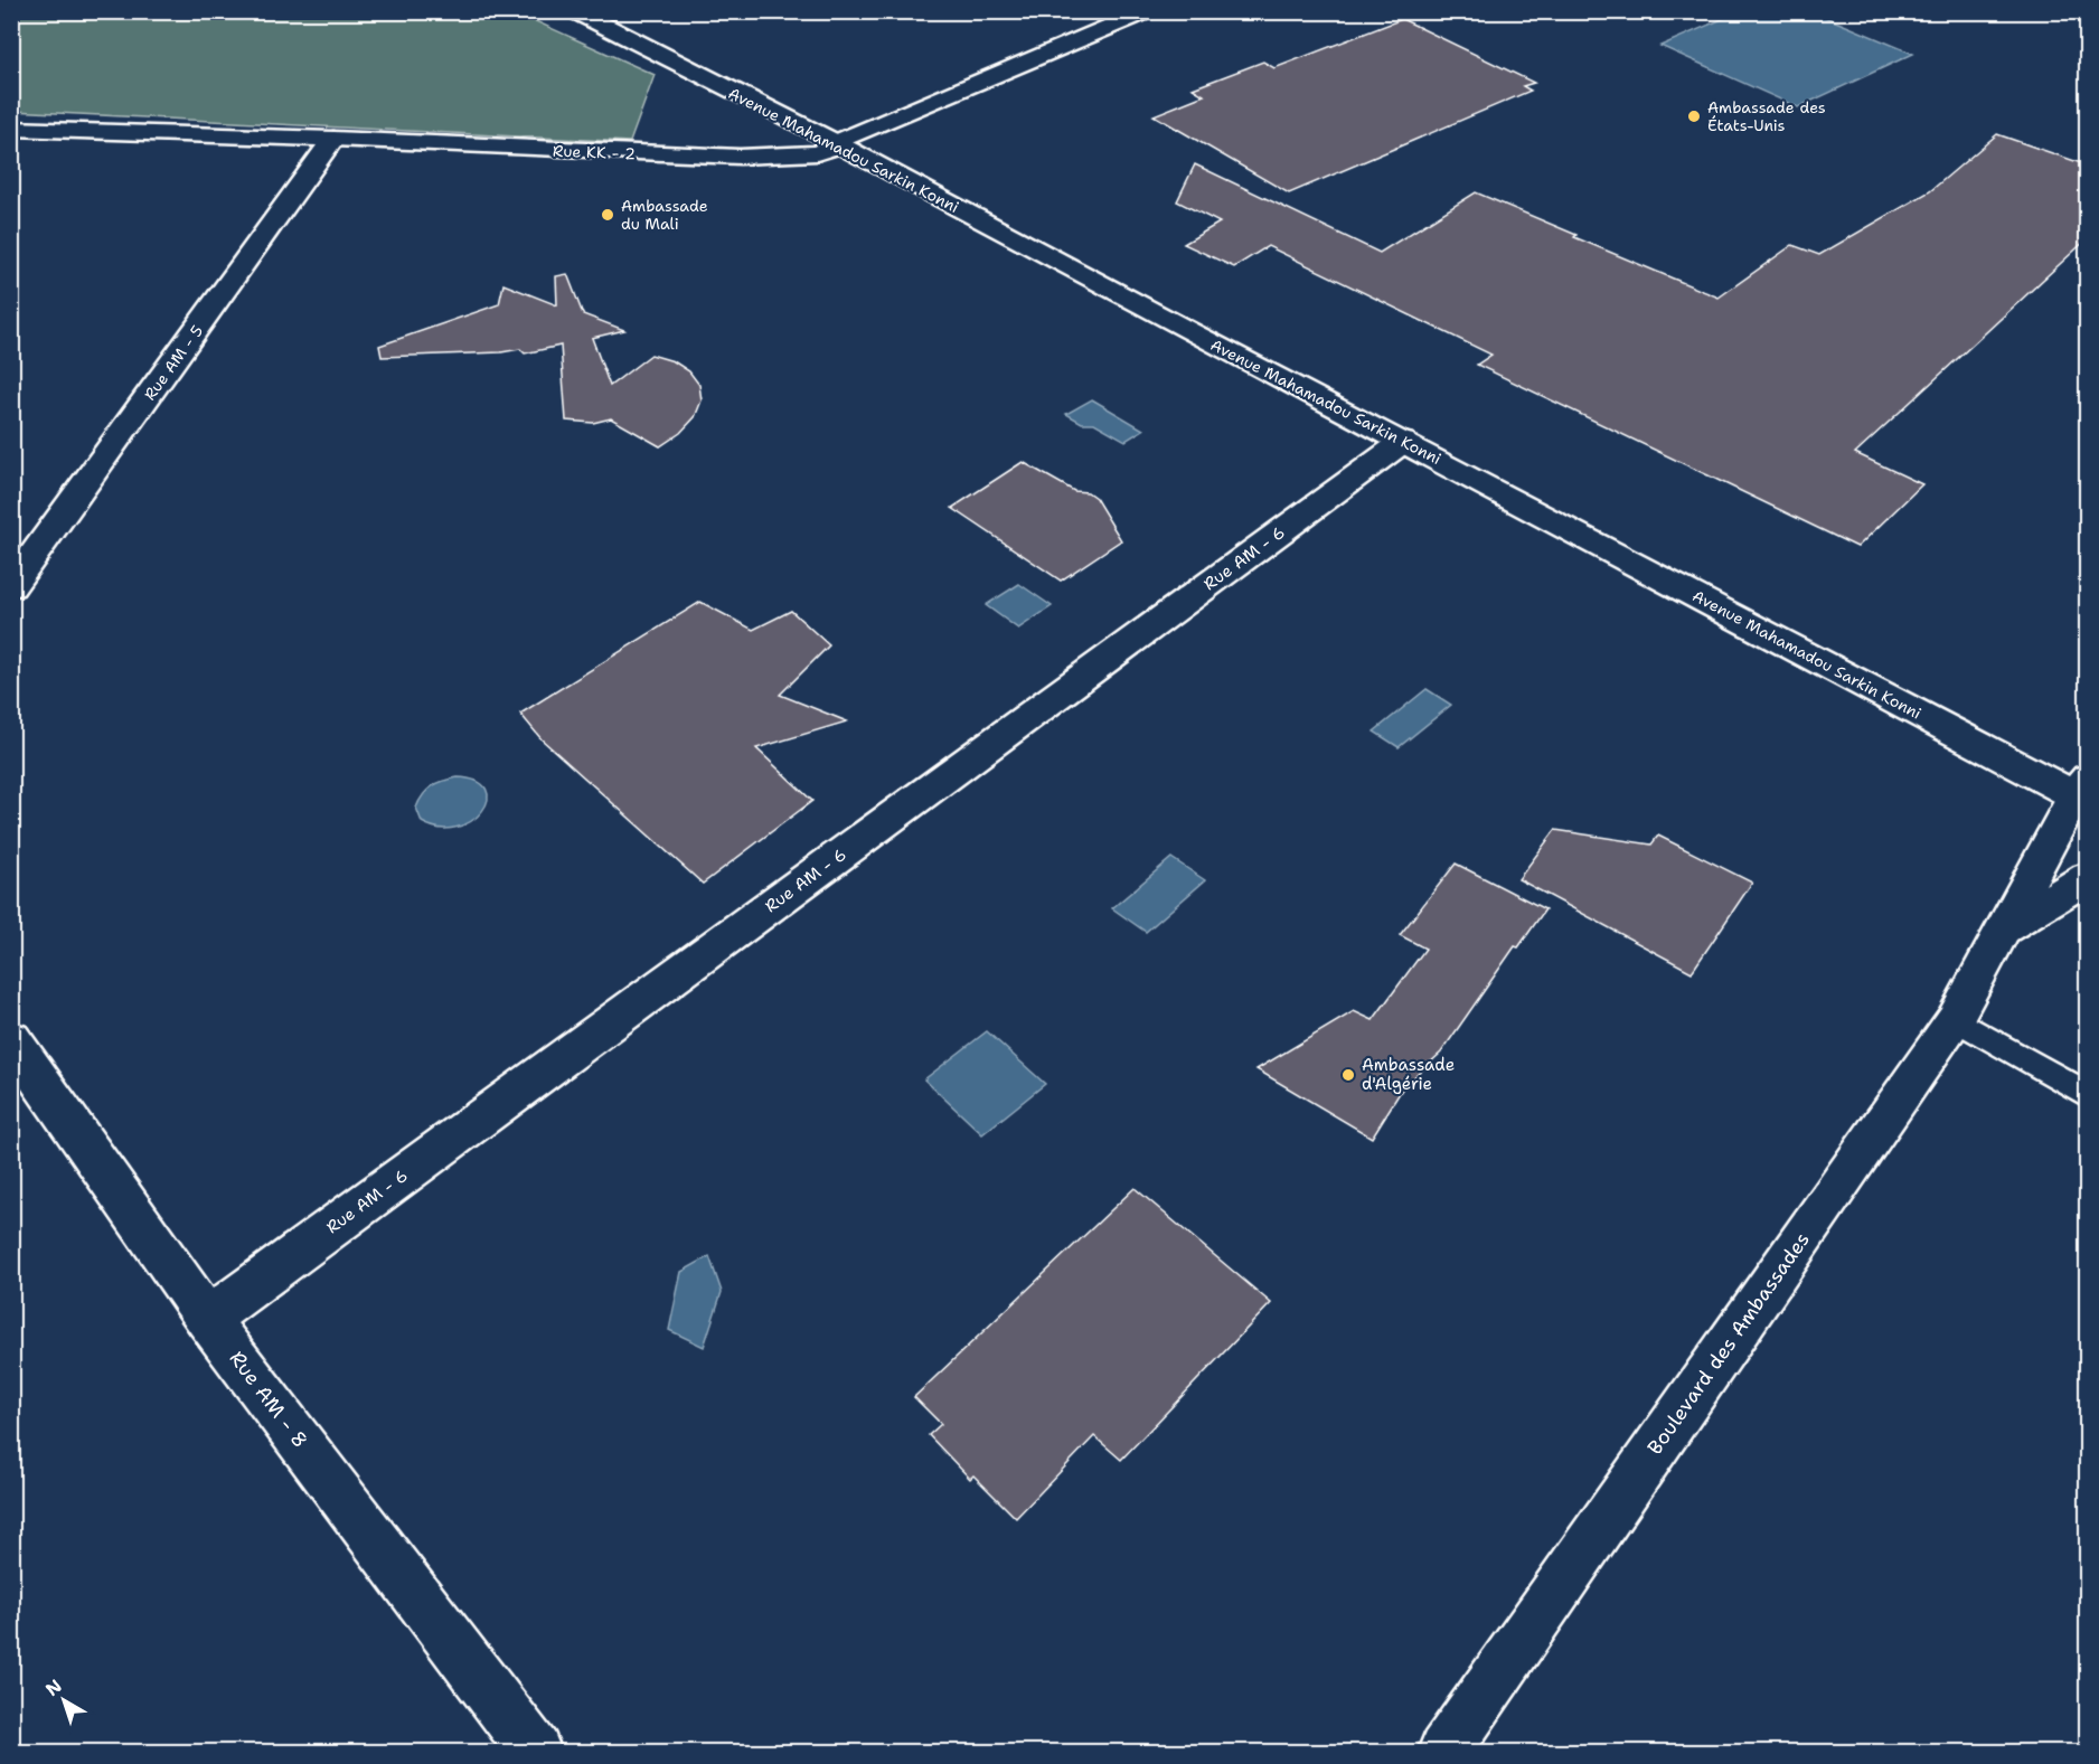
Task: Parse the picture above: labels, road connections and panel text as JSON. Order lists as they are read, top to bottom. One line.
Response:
{"streets":{"street":["Avenue Mahamadou Sarkin Konni","Rue KK - 2","Rue AM - 5","Rue AM - 6","Boulevard des Ambassades","Rue AM - 8"]},"crossings":[["Avenue Mahamadou Sarkin Konni","Rue KK - 2"],["Avenue Mahamadou Sarkin Konni","Rue AM - 6"],["Avenue Mahamadou Sarkin Konni","Boulevard des Ambassades"],["Rue KK - 2","Rue AM - 5"],["Rue AM - 6","Rue AM - 8"]],"places":["Ambassade des États-Unis","Ambassade du Mali","Ambassade d'Algérie"],"north":"top left"}
